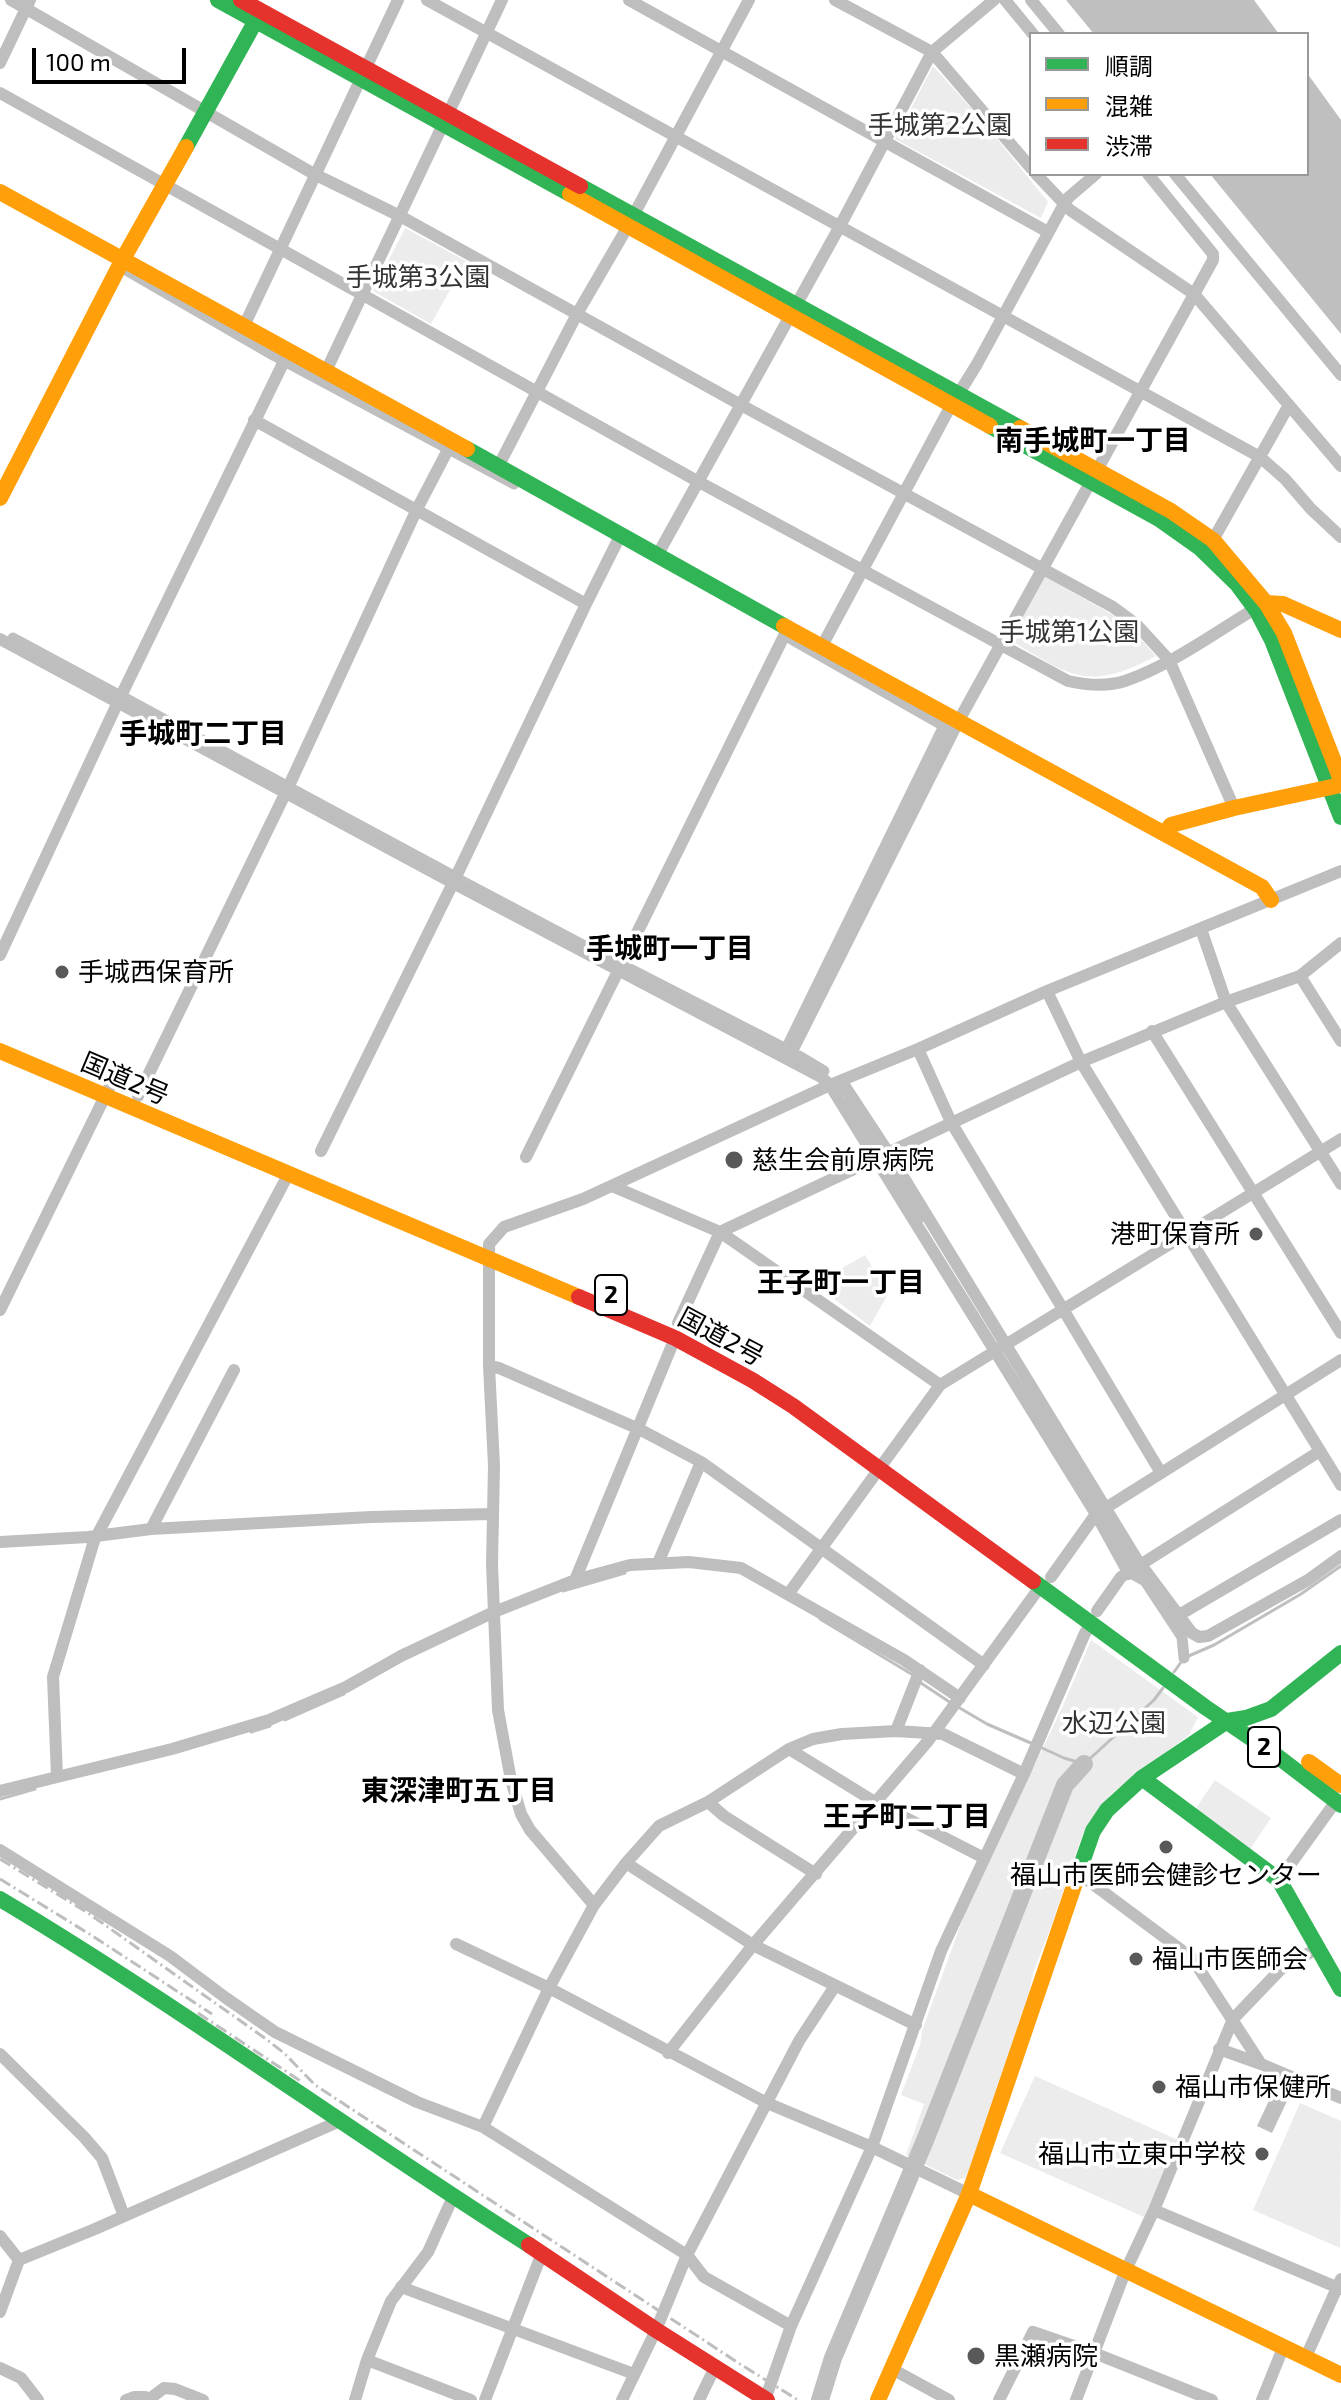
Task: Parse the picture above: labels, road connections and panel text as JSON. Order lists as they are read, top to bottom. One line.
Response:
{"streets":{"main road":["国道2号","2"]},"districts":["南手城町一丁目","手城町二丁目","手城町一丁目","王子町一丁目","東深津町五丁目","王子町二丁目"],"parks":["手城第2公園","手城第3公園","手城第1公園","水辺公園"],"places":["手城西保育所","慈生会前原病院","港町保育所","福山市医師会健診センター","福山市医師会","福山市保健所","福山市立東中学校","黒瀬病院"],"legend":["順調","混雑","渋滞"],"scale_bar":"100 m"}
